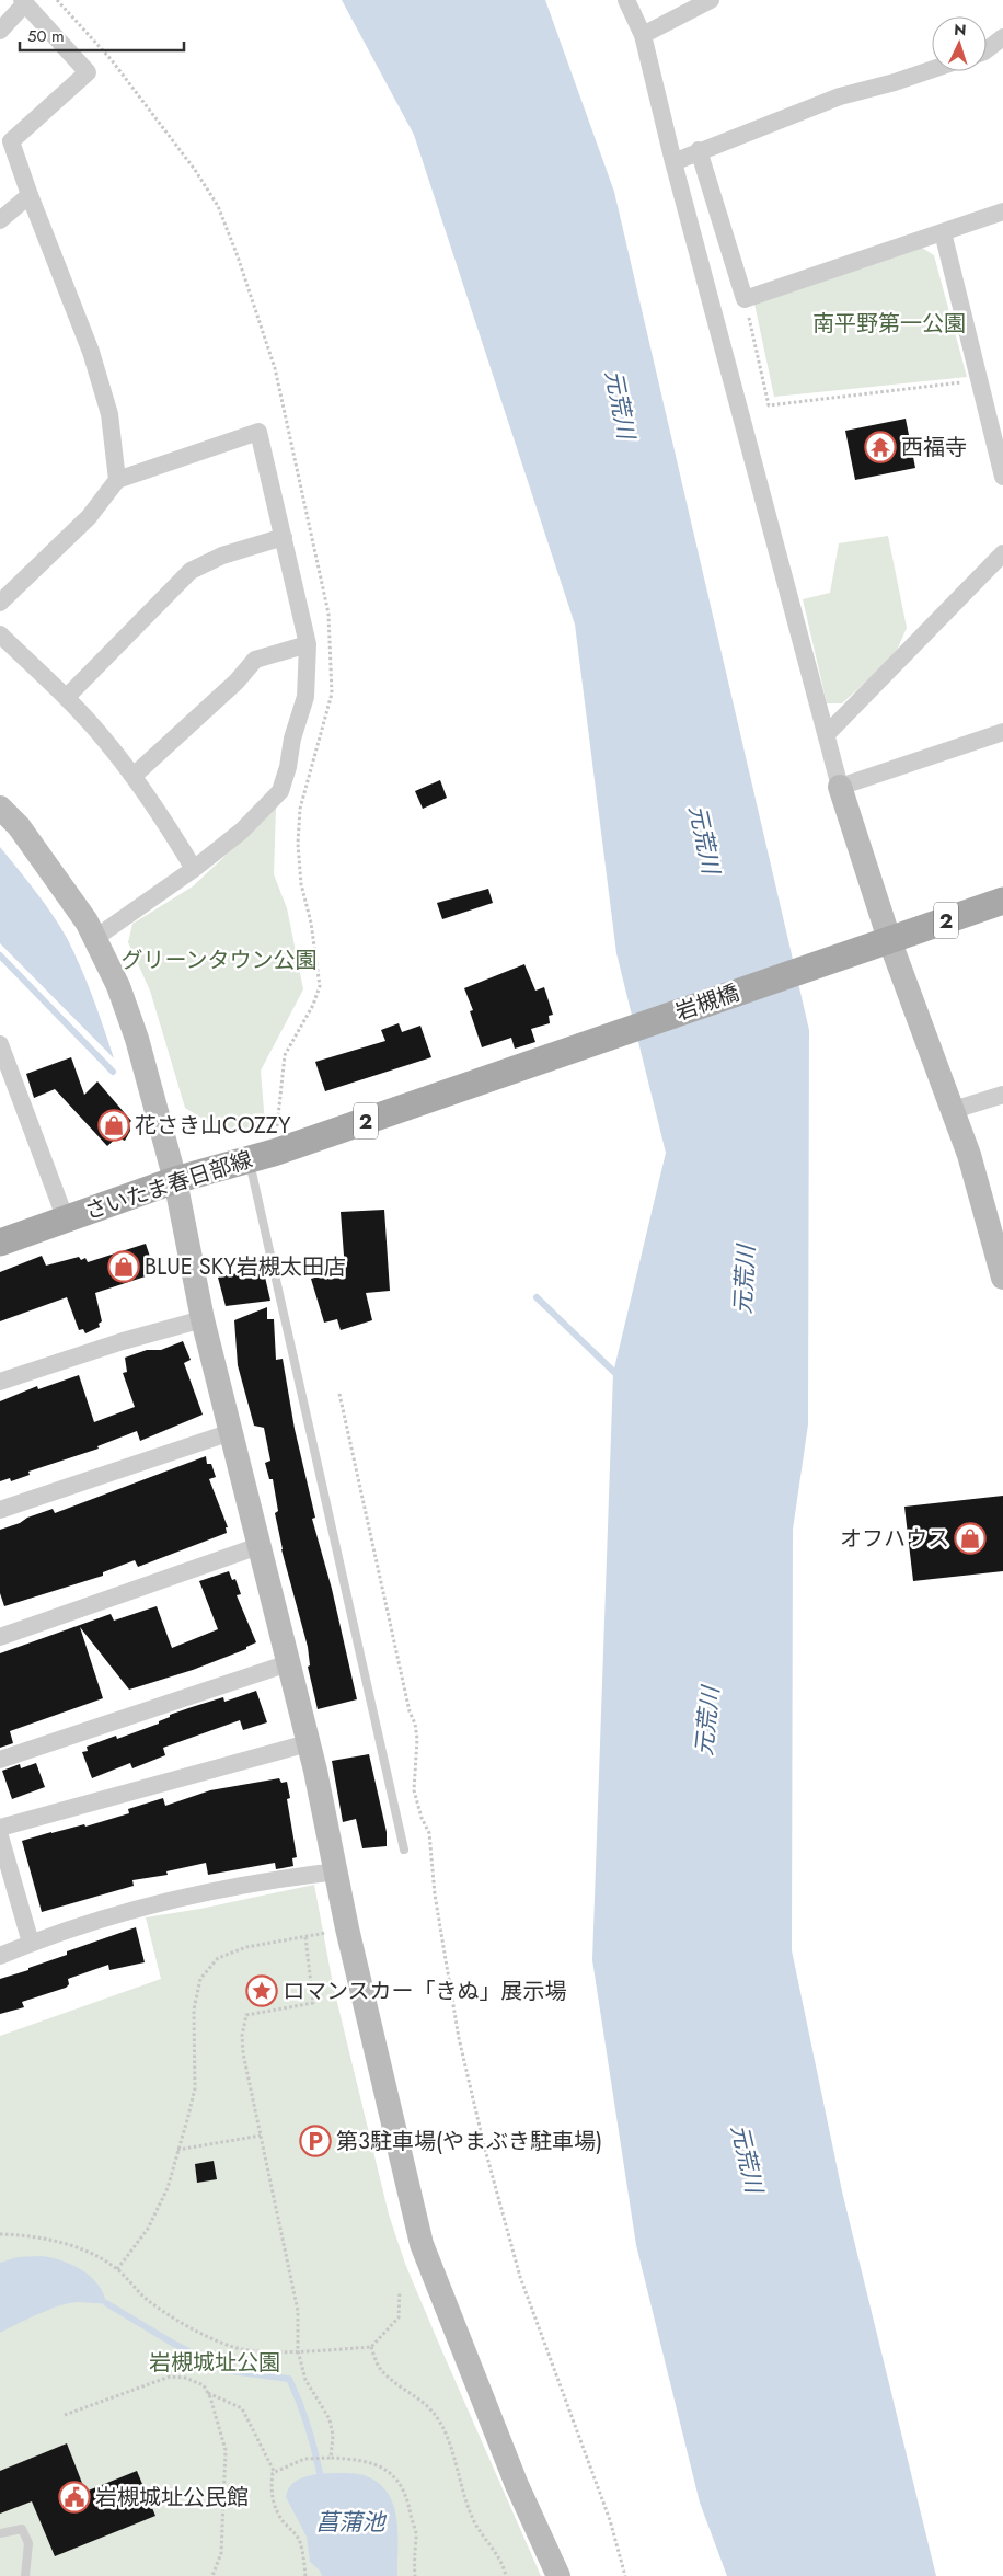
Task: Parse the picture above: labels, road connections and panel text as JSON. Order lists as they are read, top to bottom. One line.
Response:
{"streets":{"main road":["2","岩槻橋","さいたま春日部線"]},"crossings":[["2","岩槻橋"],["岩槻橋","さいたま春日部線"]],"water":["元荒川","菖蒲池"],"parks":["南平野第一公園","グリーンタウン公園","岩槻城址公園"],"places":{"temple":["西福寺"],"shop":["花さき山COZZY","BLUE SKY岩槻太田店","オフハウス"],"place":["ロマンスカー「きぬ」展示場"],"parking":["第3駐車場(やまぶき駐車場)"],"public building":["岩槻城址公民館"]},"scale_bar":"50 m","north":"top"}
